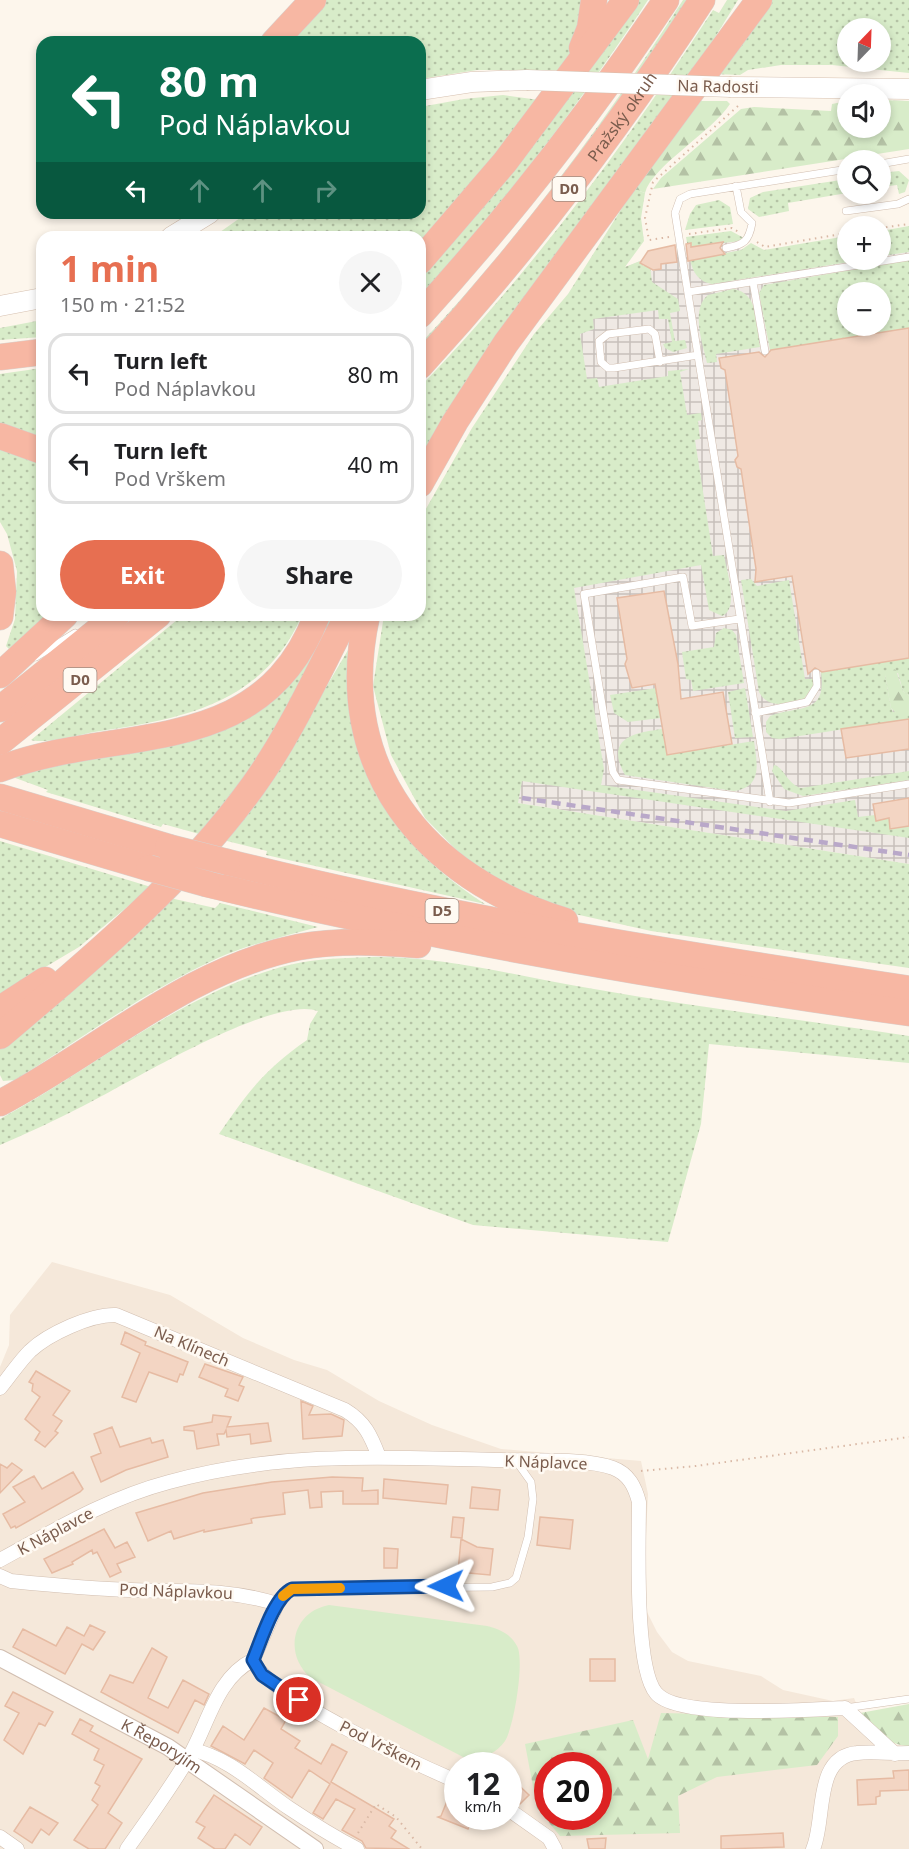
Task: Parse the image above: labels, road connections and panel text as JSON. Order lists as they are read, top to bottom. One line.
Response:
{"streets":{"highway":["Pražský okruh","D0","D5"],"main road":["Na Radosti"],"street":["Na Klínech","K Náplavce","Pod Náplavkou","Pod Vrškem","K Řeporyjím"]},"crossings":[["Na Klínech","K Náplavce"]],"north":"top right","page":{"map_buttons":["+","−"],"turn":["80 m","Pod Náplavkou"],"heading":["1 min","150 m · 21:52"],"list":[{"name":"Turn left","note":"Pod Náplavkou","value":"80 m"},{"name":"Turn left","note":"Pod Vrškem","value":"40 m"}],"buttons":["Exit","Share"],"speed":"12 km/h","limit":"20"}}
